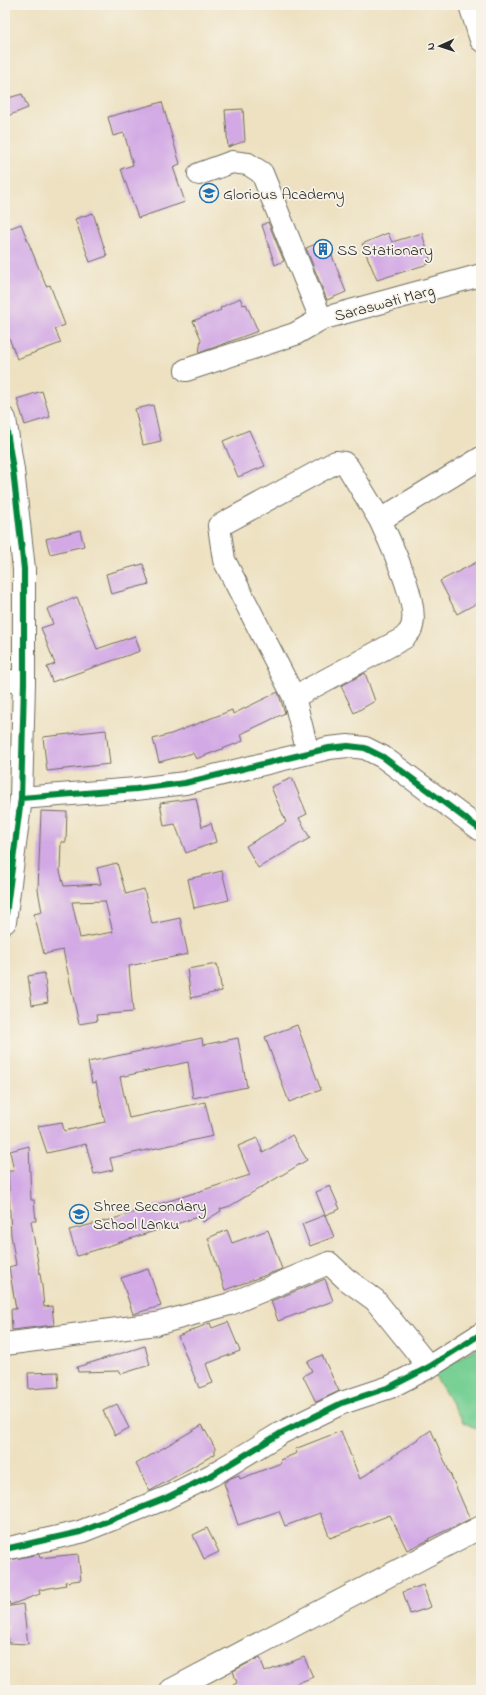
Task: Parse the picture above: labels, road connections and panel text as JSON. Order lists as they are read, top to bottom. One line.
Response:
{"streets":{"street":["Saraswati Marg"]},"places":{"school or university":["Glorious Academy","Shree Secondary School Lanku"],"building":["SS Stationary"]},"north":"left"}
